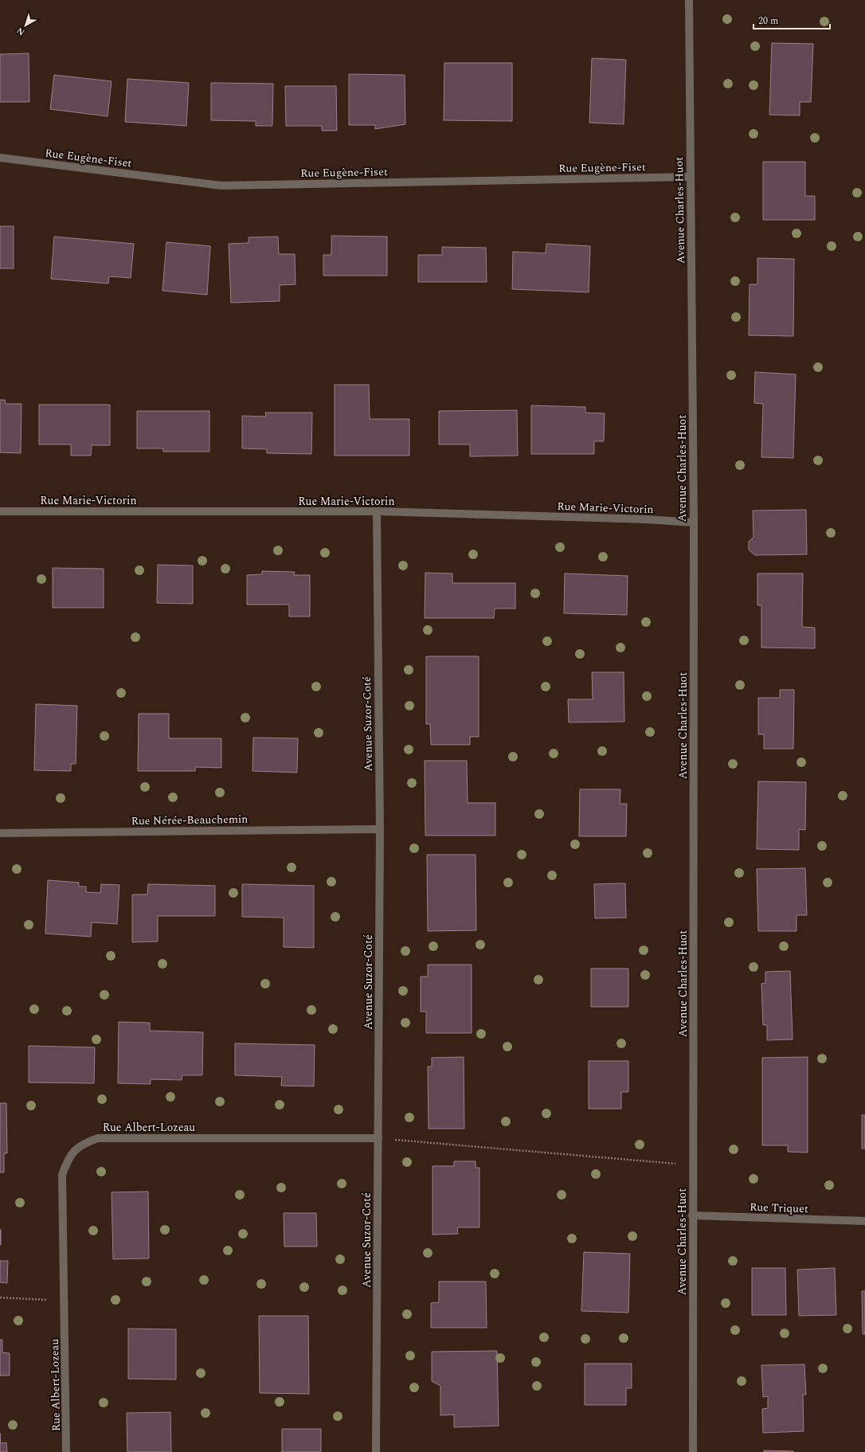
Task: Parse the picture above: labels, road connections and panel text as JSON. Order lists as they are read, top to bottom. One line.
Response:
{"streets":{"street":["Rue Eugène-Fiset","Avenue Charles-Huot","Rue Marie-Victorin","Avenue Suzor-Coté","Rue Nérée-Beauchemin","Rue Albert-Lozeau","Rue Triquet"]},"crossings":[["Rue Eugène-Fiset","Avenue Charles-Huot"],["Avenue Charles-Huot","Rue Marie-Victorin"],["Avenue Charles-Huot","Rue Triquet"],["Rue Marie-Victorin","Avenue Suzor-Coté"],["Avenue Suzor-Coté","Rue Nérée-Beauchemin"],["Avenue Suzor-Coté","Rue Albert-Lozeau"]],"scale_bar":"20 m","north":"bottom left"}
